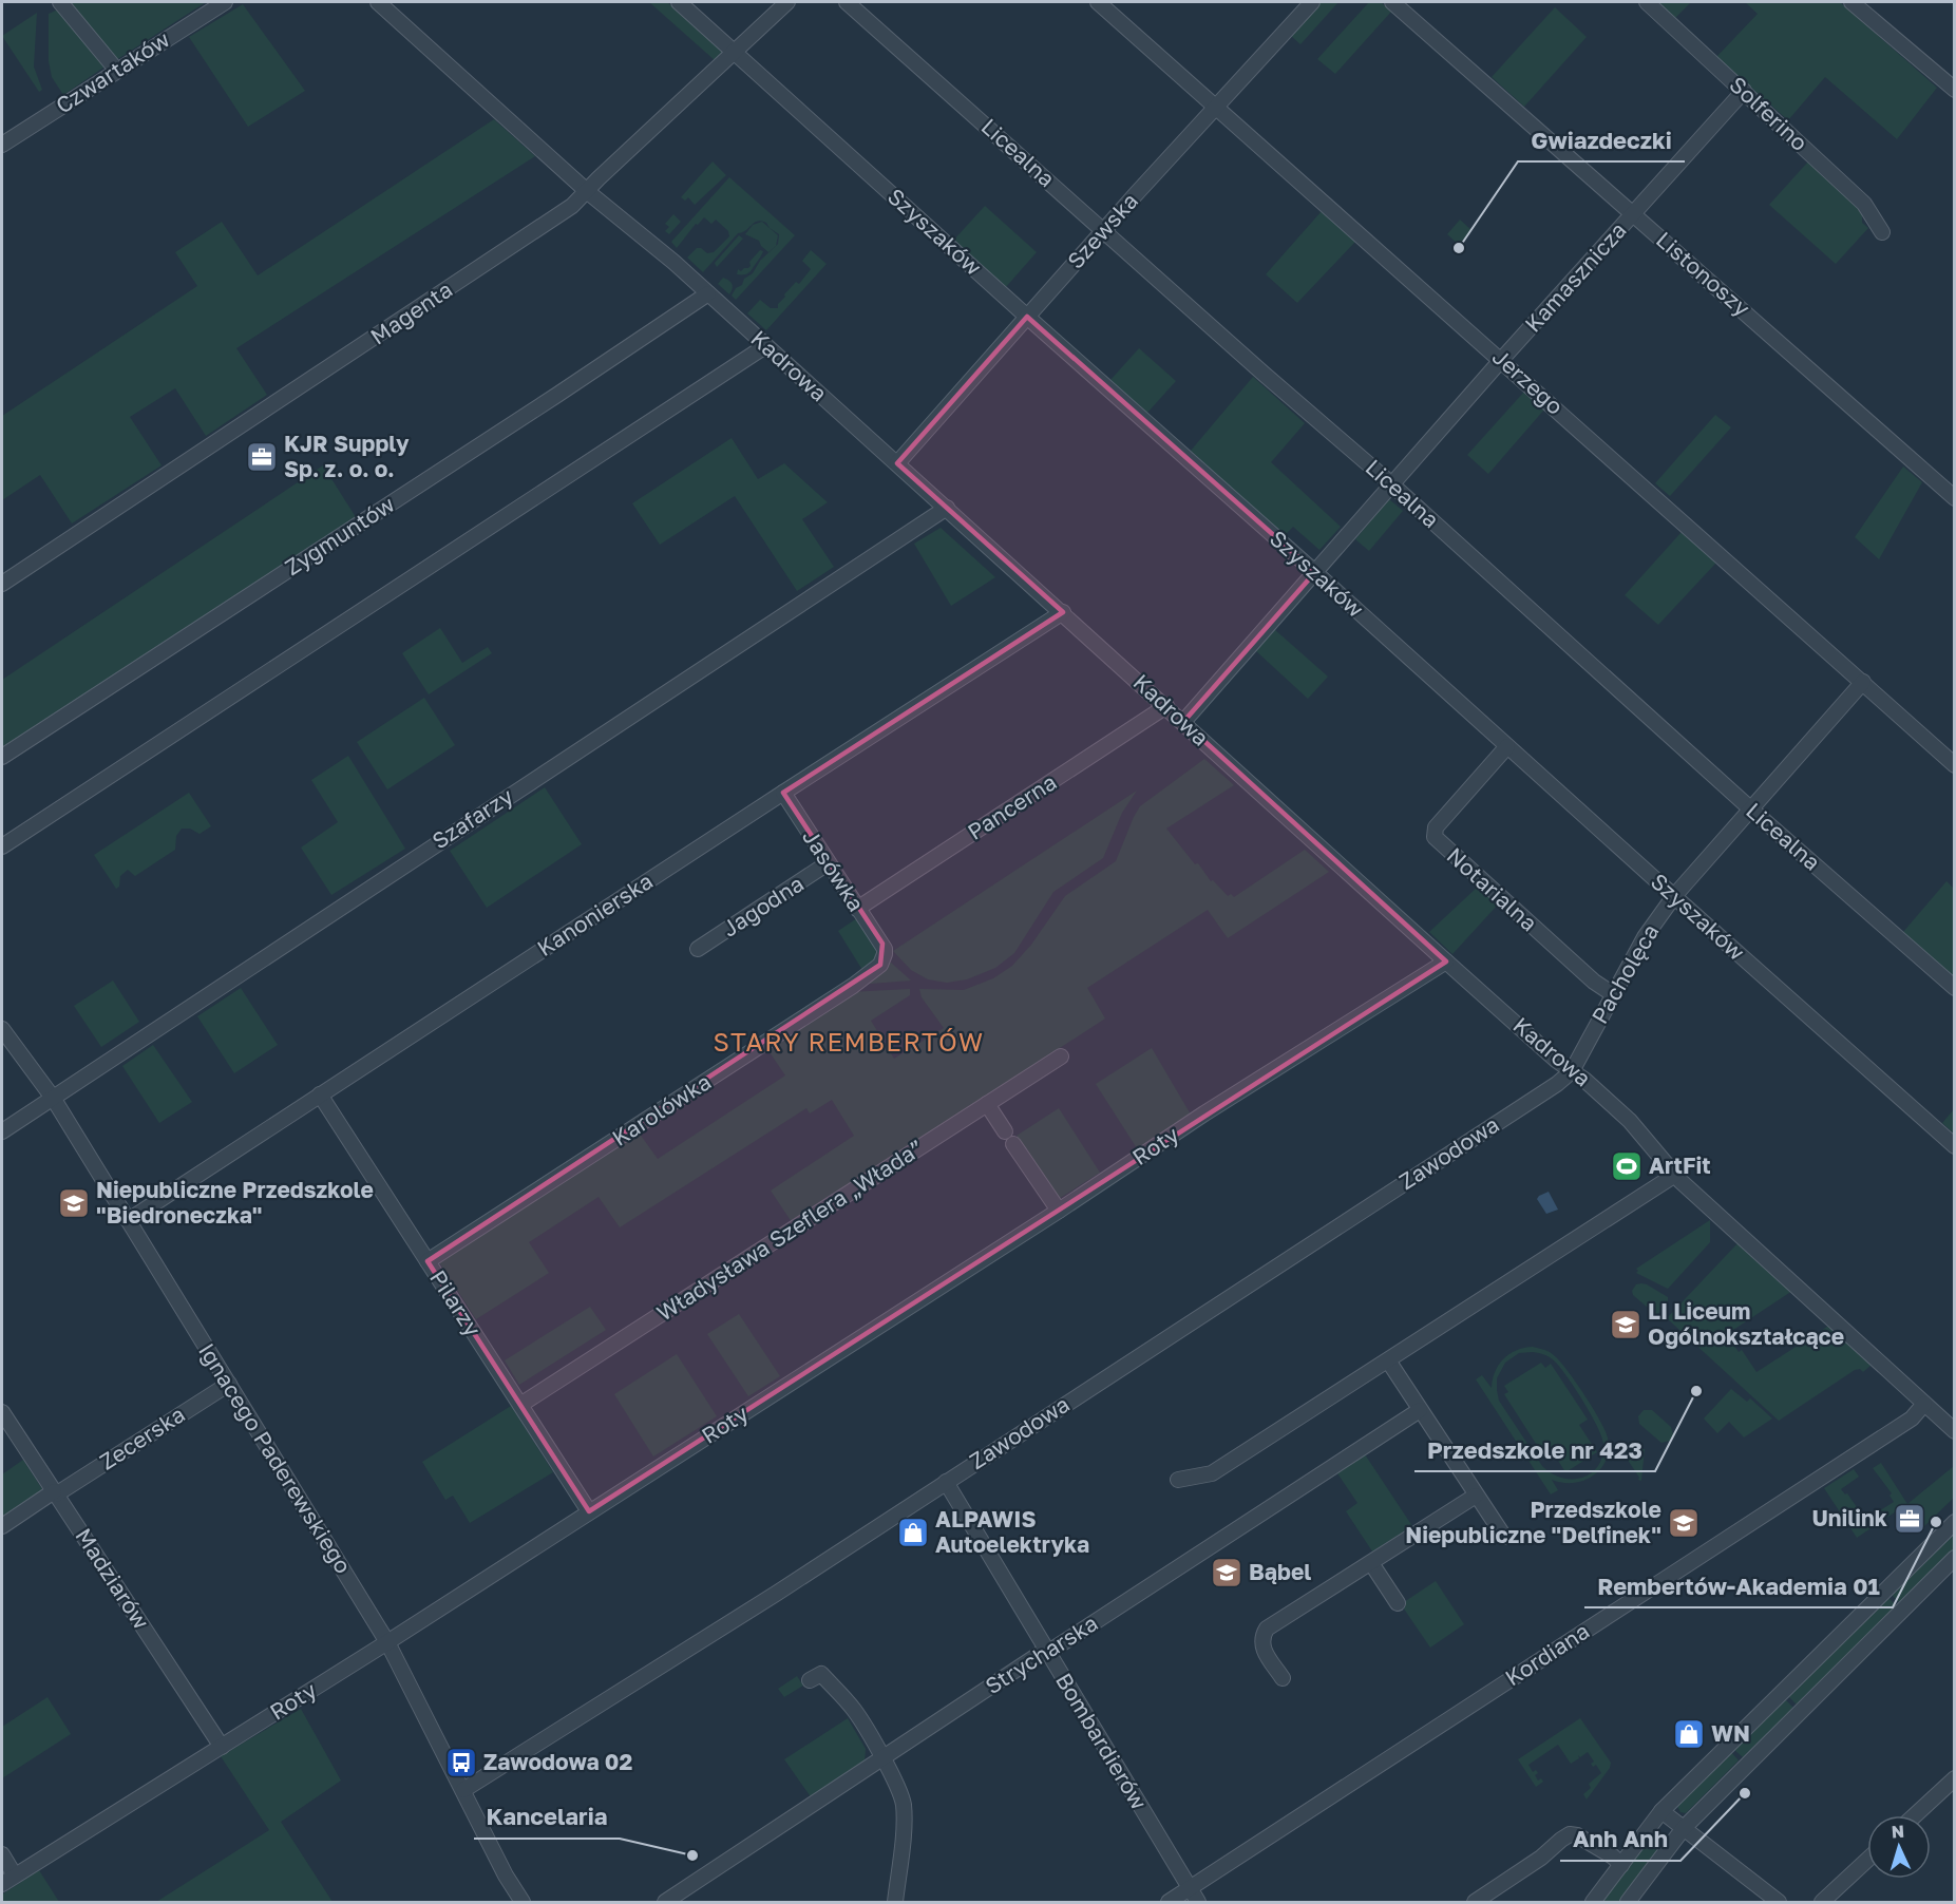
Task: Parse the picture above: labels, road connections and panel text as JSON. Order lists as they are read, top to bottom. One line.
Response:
{"streets":{"street":["Czwartaków","Solferino","Licealna","Szewska","Szyszaków","Listonoszy","Kamasznicza","Magenta","Kadrowa","Jerzego","Zygmuntów","Pancerna","Szafarzy","Jasówka","Notarialna","Jagodna","Kanonierska","Pacholęca","Karolówka","Roty","Zawodowa","Władysława Szeflera „Włada”","Pilarzy","Zecerska","Ignacego Paderewskiego","Madziarów","Strycharska","Kordiana","Bombardierów"]},"crossings":[["Solferino","Kamasznicza"],["Licealna","Szewska"],["Licealna","Kamasznicza"],["Licealna","Pacholęca"],["Szewska","Szyszaków"],["Szewska","Kadrowa"],["Szewska","Jerzego"],["Szyszaków","Kamasznicza"],["Szyszaków","Magenta"],["Szyszaków","Notarialna"],["Szyszaków","Pacholęca"],["Listonoszy","Kamasznicza"],["Kamasznicza","Kadrowa"],["Kamasznicza","Jerzego"],["Magenta","Kadrowa"],["Kadrowa","Zygmuntów"],["Kadrowa","Pancerna"],["Kadrowa","Szafarzy"],["Kadrowa","Kanonierska"],["Kadrowa","Pacholęca"],["Kadrowa","Roty"],["Kadrowa","Zawodowa"],["Kadrowa","Kordiana"],["Jerzego","Pacholęca"],["Pancerna","Jasówka"],["Szafarzy","Ignacego Paderewskiego"],["Jasówka","Jagodna"],["Jasówka","Kanonierska"],["Jasówka","Karolówka"],["Notarialna","Pacholęca"],["Kanonierska","Pilarzy"],["Kanonierska","Ignacego Paderewskiego"],["Pacholęca","Zawodowa"],["Karolówka","Pilarzy"],["Roty","Pilarzy"],["Roty","Ignacego Paderewskiego"],["Roty","Madziarów"],["Zawodowa","Ignacego Paderewskiego"],["Zawodowa","Bombardierów"],["Władysława Szeflera „Włada”","Pilarzy"],["Zecerska","Ignacego Paderewskiego"],["Zecerska","Madziarów"],["Strycharska","Bombardierów"],["Kordiana","Bombardierów"]],"districts":["STARY REMBERTÓW"],"places":{"other":["Gwiazdeczki","Przedszkole nr 423","Rembertów-Akademia 01","Anh Anh","Kancelaria"],"office":["KJR Supply Sp. z. o. o.","Unilink"],"sports":["ArtFit"],"school or university":["Niepubliczne Przedszkole \"Biedroneczka\"","LI Liceum Ogólnokształcące","Przedszkole Niepubliczne \"Delfinek\"","Bąbel"],"shop":["ALPAWIS Autoelektryka","WN"],"bus stop":["Zawodowa 02"]},"north":"top"}
